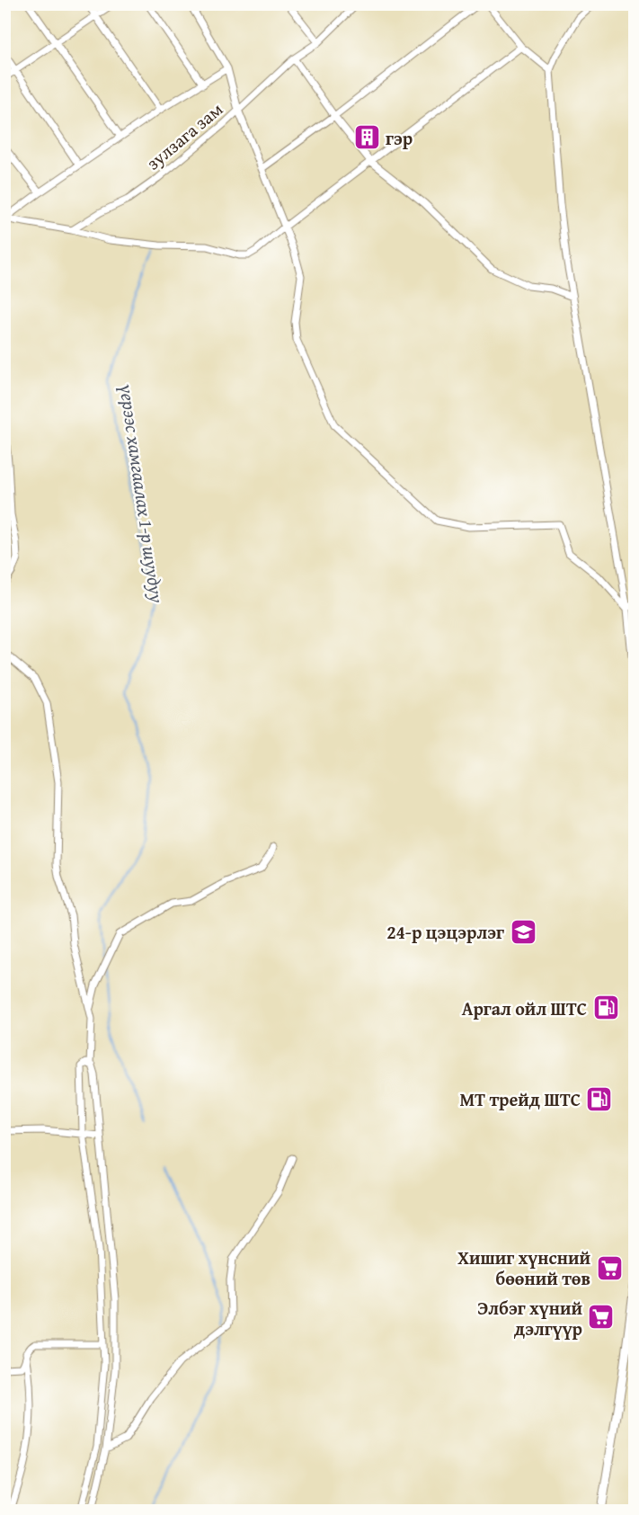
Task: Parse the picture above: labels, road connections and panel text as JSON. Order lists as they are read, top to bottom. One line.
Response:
{"streets":{"street":["зулзага зам"]},"water":["үерээс хамгаалах 1-р шуудуу"],"places":{"building":["гэр"],"school or university":["24-р цэцэрлэг"],"fuel station":["Аргал ойл ШТС","МТ трейд ШТС"],"supermarket":["Хишиг хүнсний бөөний төв","Элбэг хүний дэлгүүр"]}}
